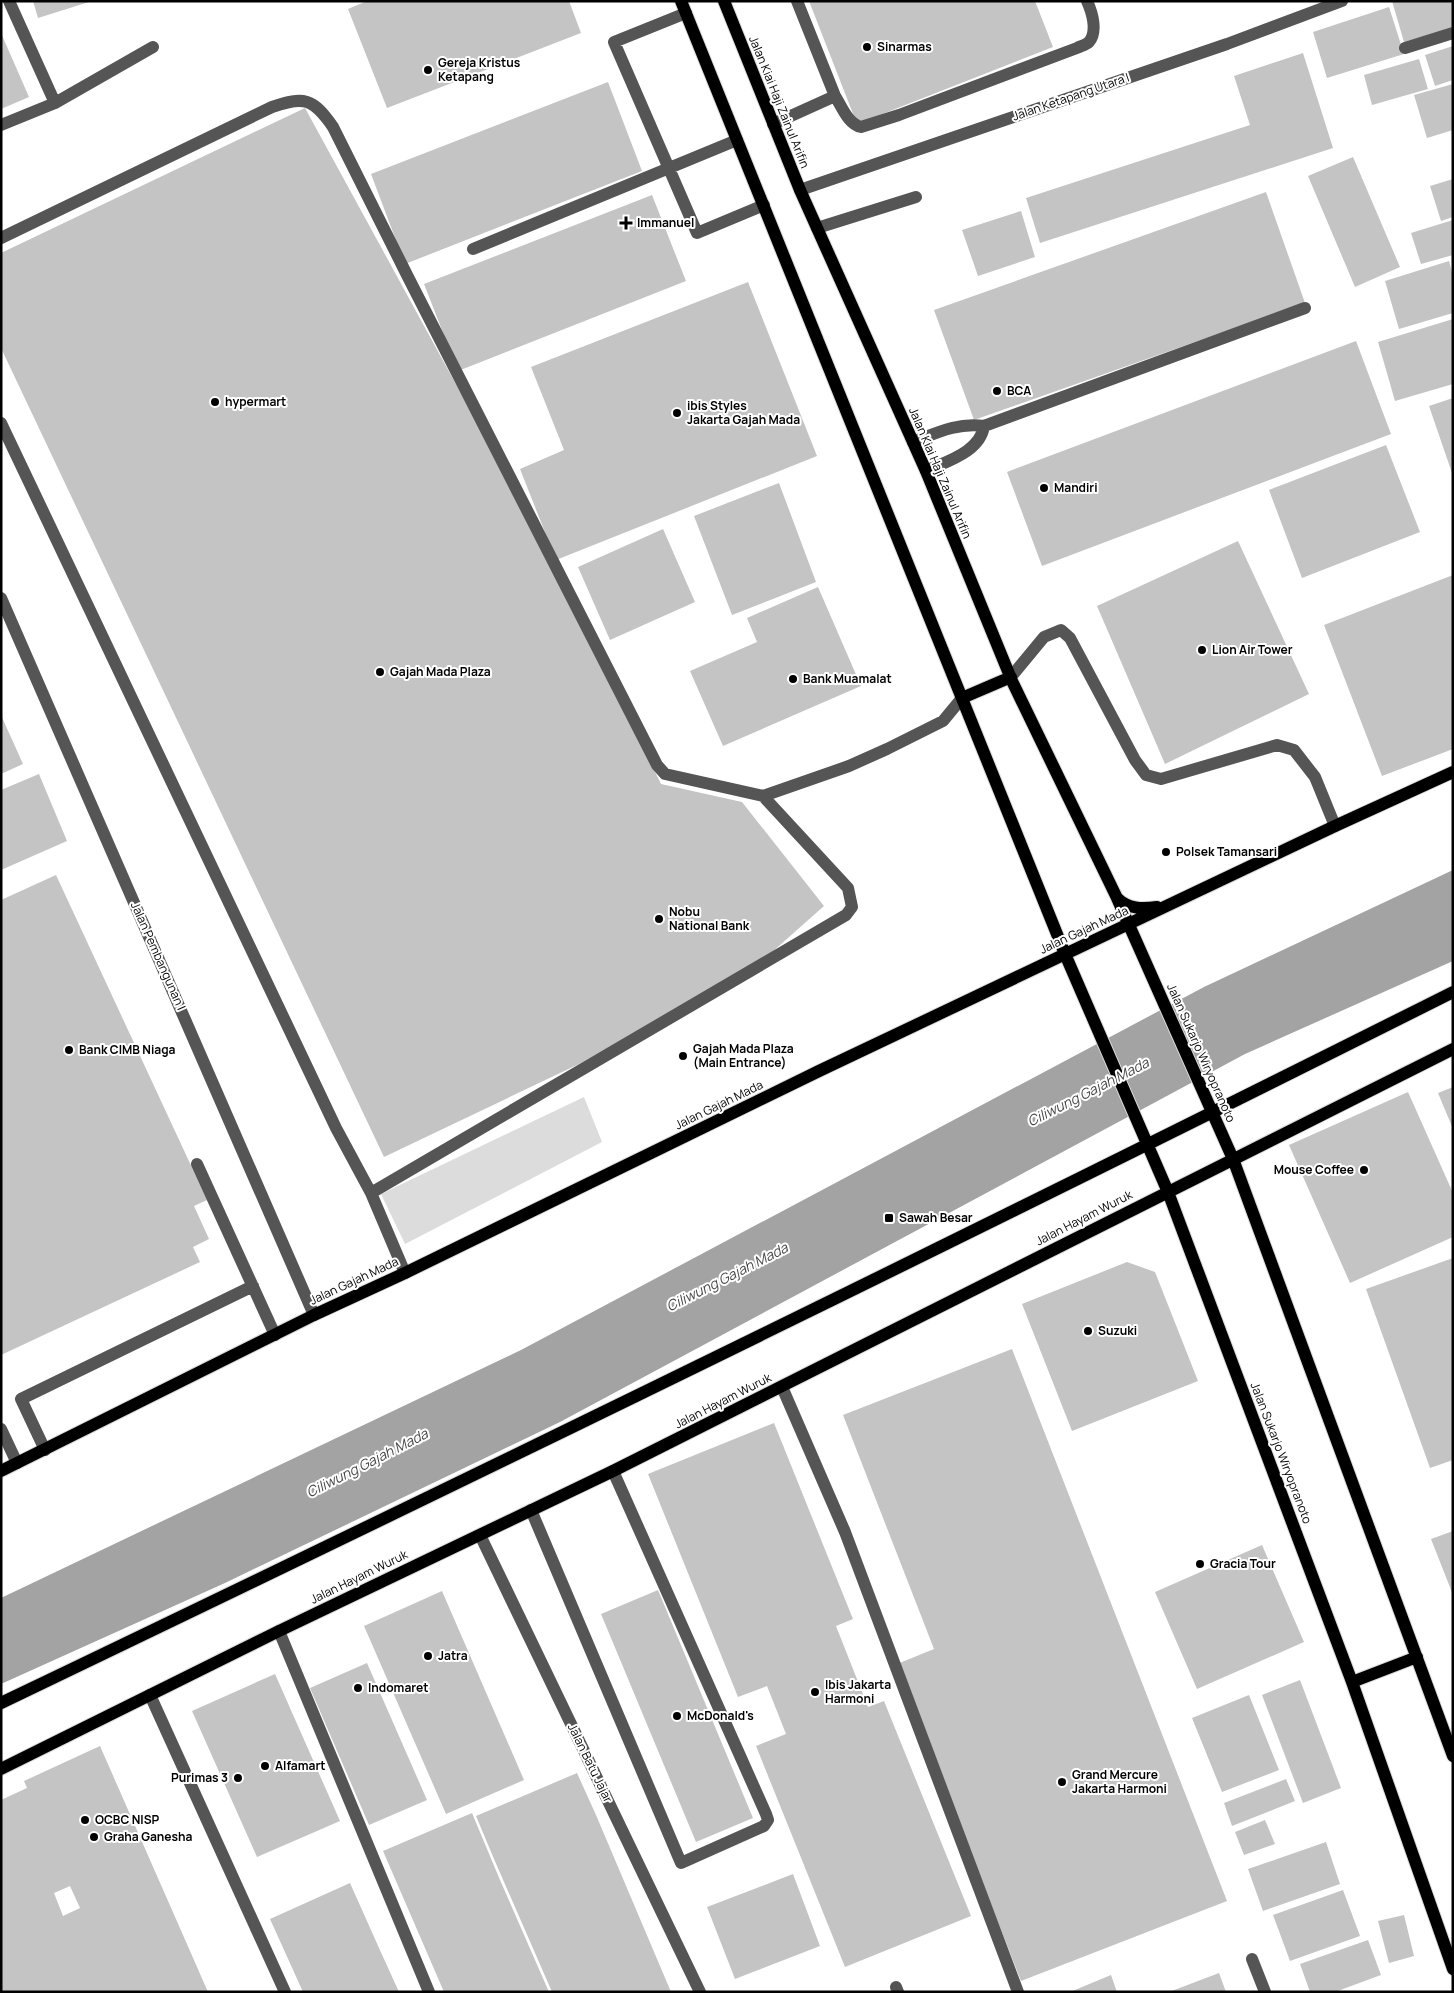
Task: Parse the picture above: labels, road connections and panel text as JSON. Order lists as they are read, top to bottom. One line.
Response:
{"streets":{"main road":["Jalan Kiai Haji Zainul Arifin","Jalan Gajah Mada","Jalan Sukarjo Wiryopranoto","Jalan Hayam Wuruk"],"street":["Jalan Ketapang Utara I","Jalan Pembangunan I","Jalan Batu Jajar"]},"crossings":[["Jalan Ketapang Utara I","Jalan Kiai Haji Zainul Arifin"],["Jalan Kiai Haji Zainul Arifin","Jalan Sukarjo Wiryopranoto"],["Jalan Gajah Mada","Jalan Pembangunan I"],["Jalan Gajah Mada","Jalan Sukarjo Wiryopranoto"],["Jalan Sukarjo Wiryopranoto","Jalan Hayam Wuruk"],["Jalan Hayam Wuruk","Jalan Batu Jajar"]],"water":["Ciliwung Gajah Mada"],"places":{"other":["Sinarmas","Gereja Kristus Ketapang","BCA","hypermart","ibis Styles Jakarta Gajah Mada","Mandiri","Lion Air Tower","Gajah Mada Plaza","Bank Muamalat","Polsek Tamansari","Nobu National Bank","Bank CIMB Niaga","Gajah Mada Plaza (Main Entrance)","Mouse Coffee","Suzuki","Gracia Tour","Jatra","Indomaret","Ibis Jakarta Harmoni","McDonald's","Alfamart","Purimas 3","Grand Mercure Jakarta Harmoni","OCBC NISP","Graha Ganesha"],"health":["Immanuel"],"transit":["Sawah Besar"]}}
